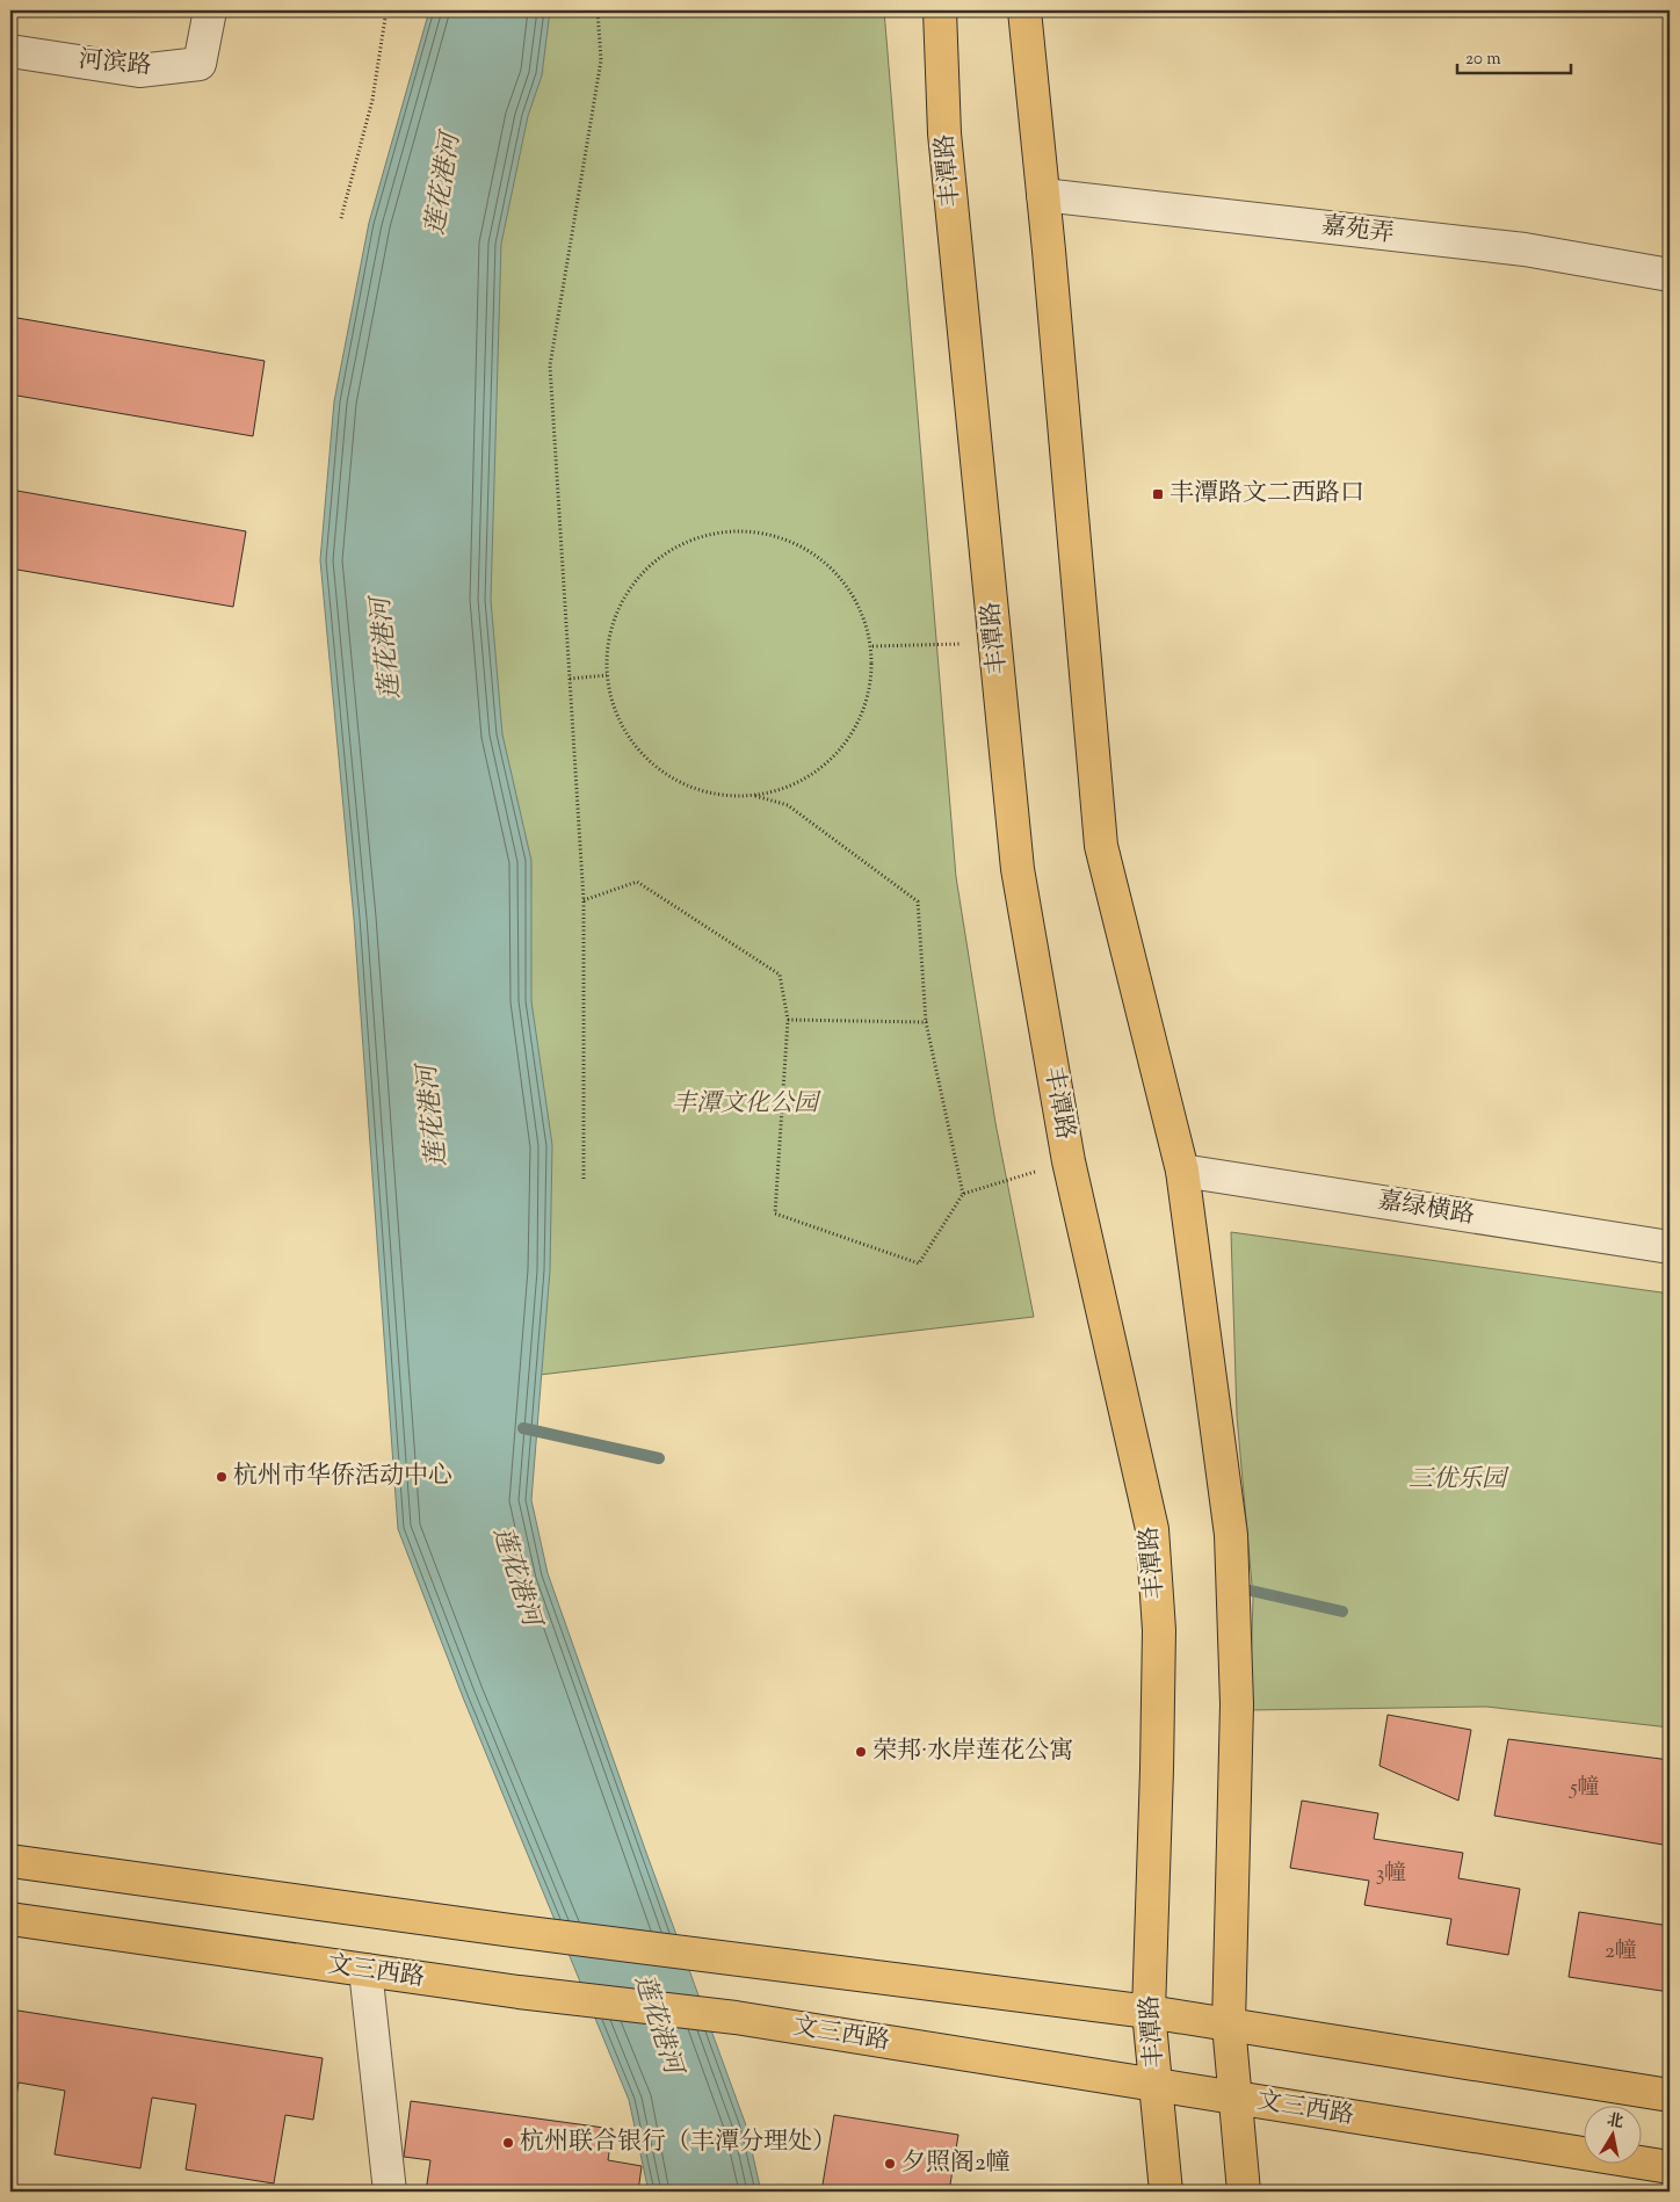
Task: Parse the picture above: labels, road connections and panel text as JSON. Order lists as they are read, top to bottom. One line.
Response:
{"streets":{"main road":["丰潭路","文三西路"],"street":["河滨路","嘉苑弄","嘉绿横路"]},"crossings":[["丰潭路","文三西路"]],"water":["莲花港河"],"parks":["丰潭文化公园","三优乐园"],"places":{"transit":["丰潭路文二西路口"],"other":["杭州市华侨活动中心","荣邦·水岸莲花公寓","杭州联合银行（丰潭分理处）","夕照阁2幢"]},"house_numbers":["5幢","3幢","2幢"],"scale_bar":"20 m","north":"top"}
